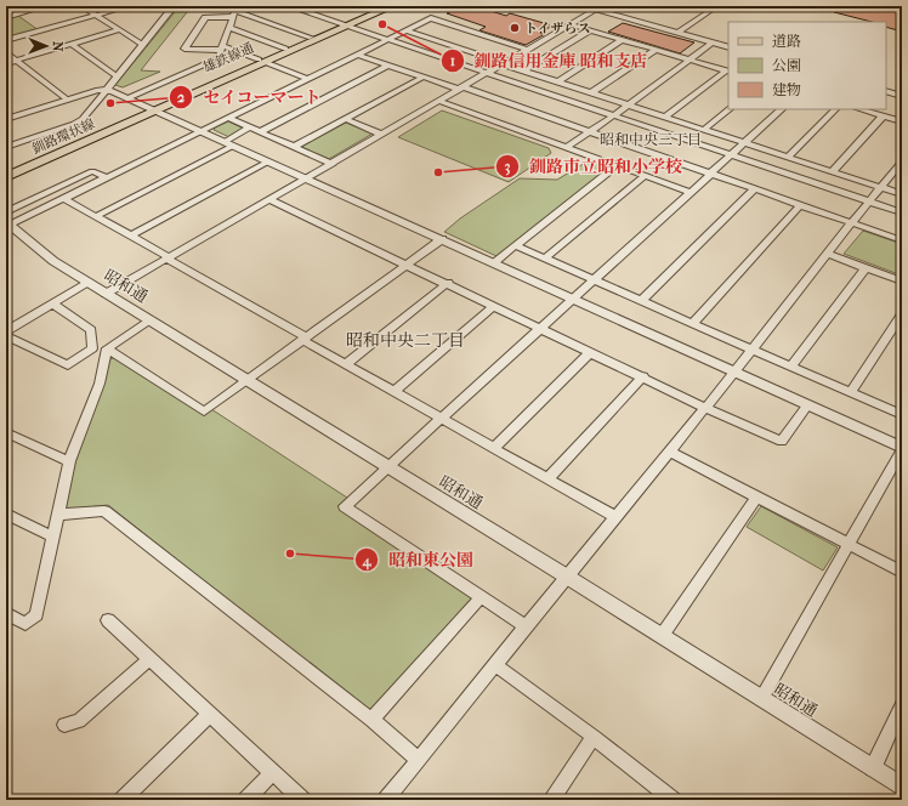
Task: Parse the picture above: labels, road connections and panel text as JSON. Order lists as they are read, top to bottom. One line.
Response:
{"streets":{"main road":["雄鉄線通","釧路環状線"],"street":["昭和通"]},"crossings":[["雄鉄線通","釧路環状線"]],"districts":["昭和中央三丁目","昭和中央二丁目"],"places":["釧路信用金庫 昭和支店","トイザらス","セイコーマート","釧路市立昭和小学校","昭和東公園"],"legend":["道路","公園","建物"],"north":"right"}
